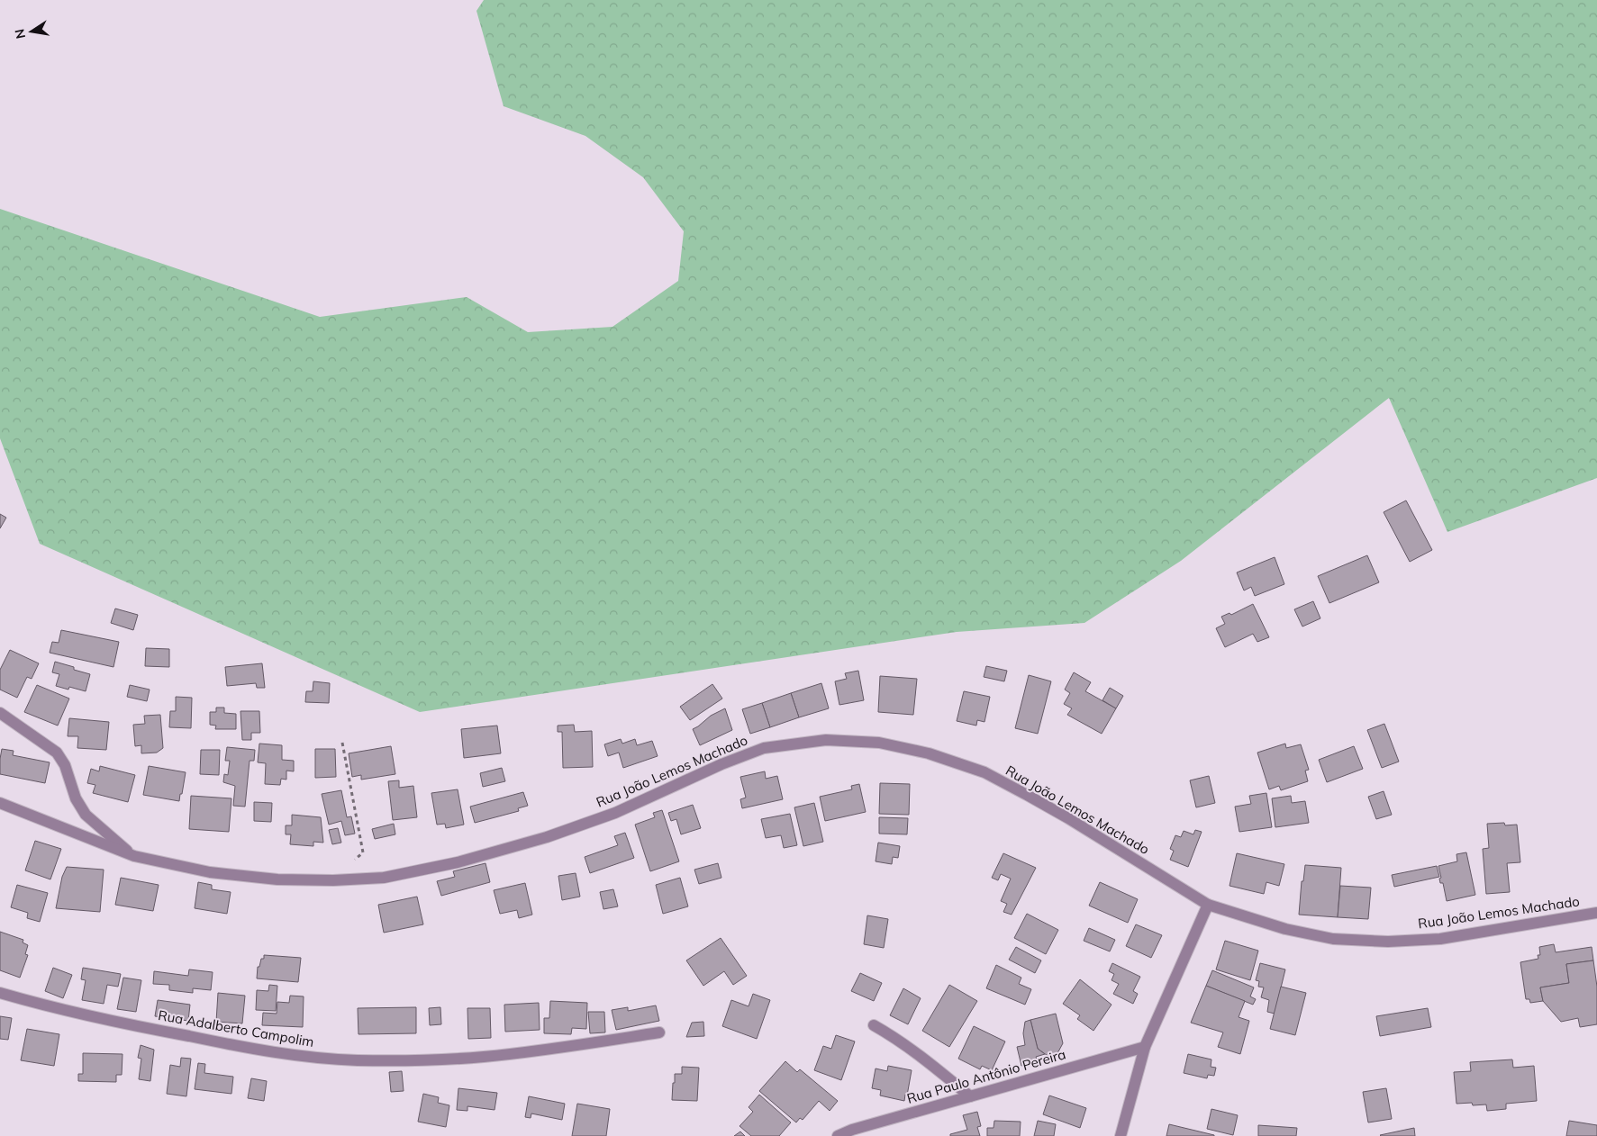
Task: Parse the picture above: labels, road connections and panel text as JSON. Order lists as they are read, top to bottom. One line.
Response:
{"streets":{"street":["Rua João Lemos Machado","Rua Adalberto Campolim","Rua Paulo Antônio Pereira"]},"north":"left"}
